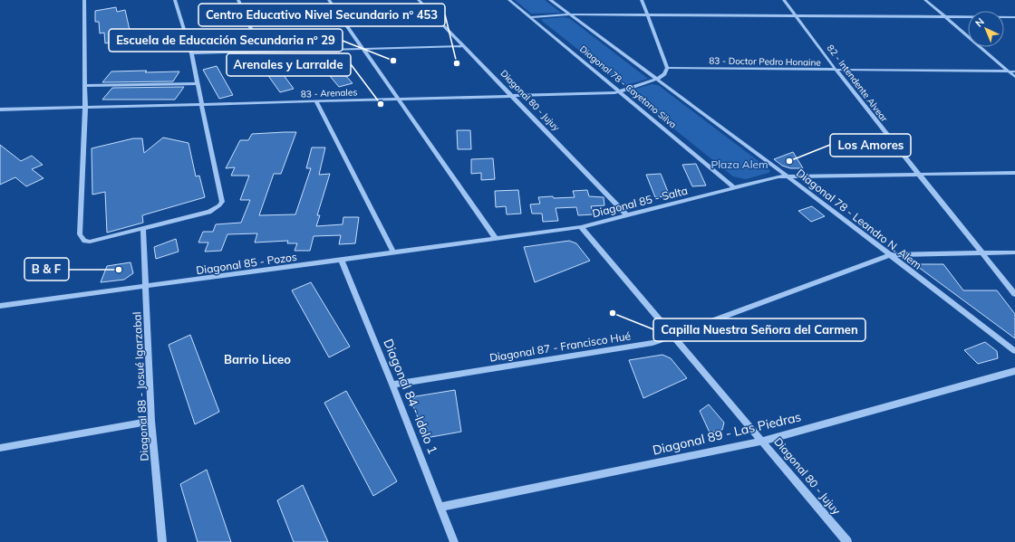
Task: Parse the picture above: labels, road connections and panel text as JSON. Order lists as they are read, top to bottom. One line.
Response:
{"streets":{"street":["83 - Doctor Pedro Honaine","82 - Intendente Alvear","Diagonal 78 - Cayetano Silva","83 - Arenales","Diagonal 80 - Jujuy","Diagonal 85 - Salta","Diagonal 78 - Leandro N. Alem","Diagonal 85 - Pozos","Diagonal 87 - Francisco Hué","Diagonal 88 - Josué Igarzabal","Diagonal 84 - Idolo 1","Diagonal 89 - Las Piedras"]},"crossings":[["83 - Doctor Pedro Honaine","82 - Intendente Alvear"],["82 - Intendente Alvear","Diagonal 85 - Salta"],["82 - Intendente Alvear","Diagonal 87 - Francisco Hué"],["Diagonal 78 - Cayetano Silva","83 - Arenales"],["Diagonal 78 - Cayetano Silva","Diagonal 85 - Salta"],["83 - Arenales","Diagonal 80 - Jujuy"],["83 - Arenales","Diagonal 78 - Leandro N. Alem"],["Diagonal 80 - Jujuy","Diagonal 85 - Salta"],["Diagonal 80 - Jujuy","Diagonal 87 - Francisco Hué"],["Diagonal 80 - Jujuy","Diagonal 89 - Las Piedras"],["Diagonal 85 - Salta","Diagonal 78 - Leandro N. Alem"],["Diagonal 85 - Salta","Diagonal 85 - Pozos"],["Diagonal 78 - Leandro N. Alem","Diagonal 87 - Francisco Hué"],["Diagonal 85 - Pozos","Diagonal 88 - Josué Igarzabal"],["Diagonal 85 - Pozos","Diagonal 84 - Idolo 1"],["Diagonal 87 - Francisco Hué","Diagonal 84 - Idolo 1"],["Diagonal 84 - Idolo 1","Diagonal 89 - Las Piedras"]],"districts":["Barrio Liceo"],"parks":["Plaza Alem"],"places":["Escuela de Educación Secundaria nº 29","Centro Educativo Nivel Secundario nº 453","Arenales y Larralde","Los Amores","B & F","Capilla Nuestra Señora del Carmen"],"north":"top left"}
